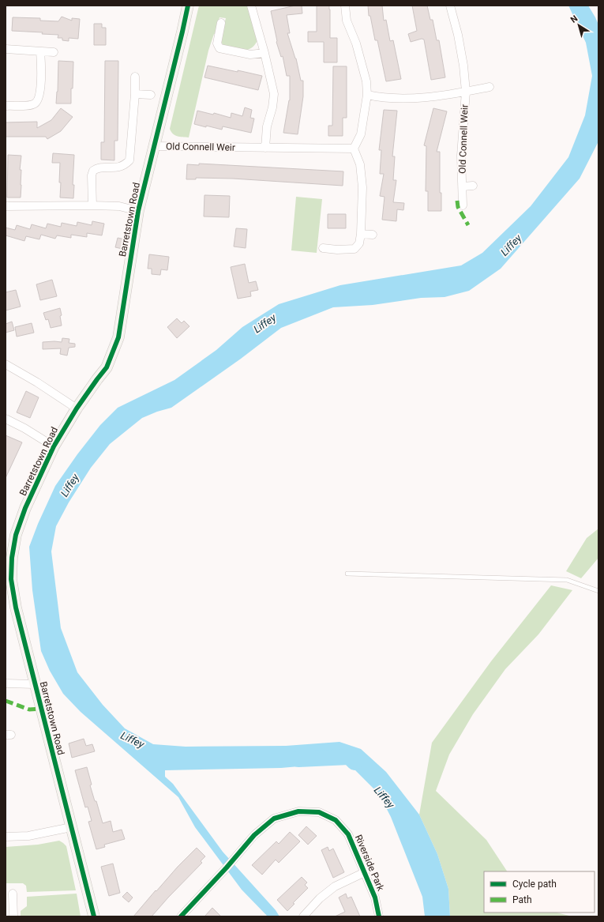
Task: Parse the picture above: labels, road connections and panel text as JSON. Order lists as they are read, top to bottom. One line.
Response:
{"streets":{"street":["Old Connell Weir","Barretstown Road","Riverside Park"]},"crossings":[["Old Connell Weir","Barretstown Road"]],"water":["Liffey"],"legend":["Cycle path","Path"],"north":"top left"}
